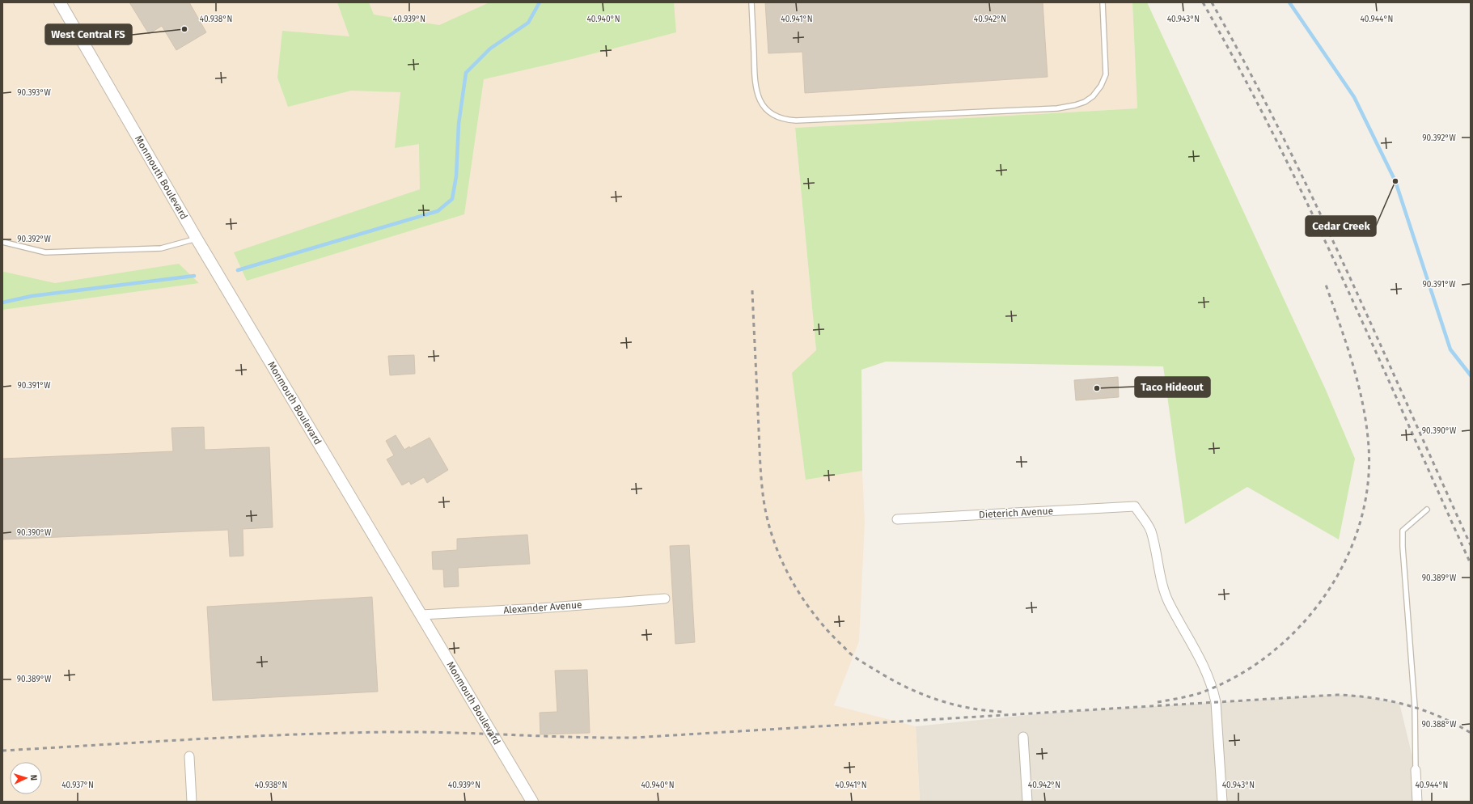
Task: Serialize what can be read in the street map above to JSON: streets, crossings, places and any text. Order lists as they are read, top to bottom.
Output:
{
  "streets": {
    "street": ["Monmouth Boulevard", "Dieterich Avenue", "Alexander Avenue"]
  },
  "crossings": [
    ["Monmouth Boulevard", "Alexander Avenue"]
  ],
  "places": ["West Central FS", "Cedar Creek", "Taco Hideout"],
  "north": "right",
  "coordinates": [
    "40.938°N",
    "40.939°N",
    "40.940°N",
    "40.941°N",
    "40.942°N",
    "40.943°N",
    "40.944°N",
    "90.393°W",
    "90.392°W",
    "90.391°W",
    "90.390°W",
    "90.389°W",
    "90.388°W",
    "40.937°N"
  ]
}
